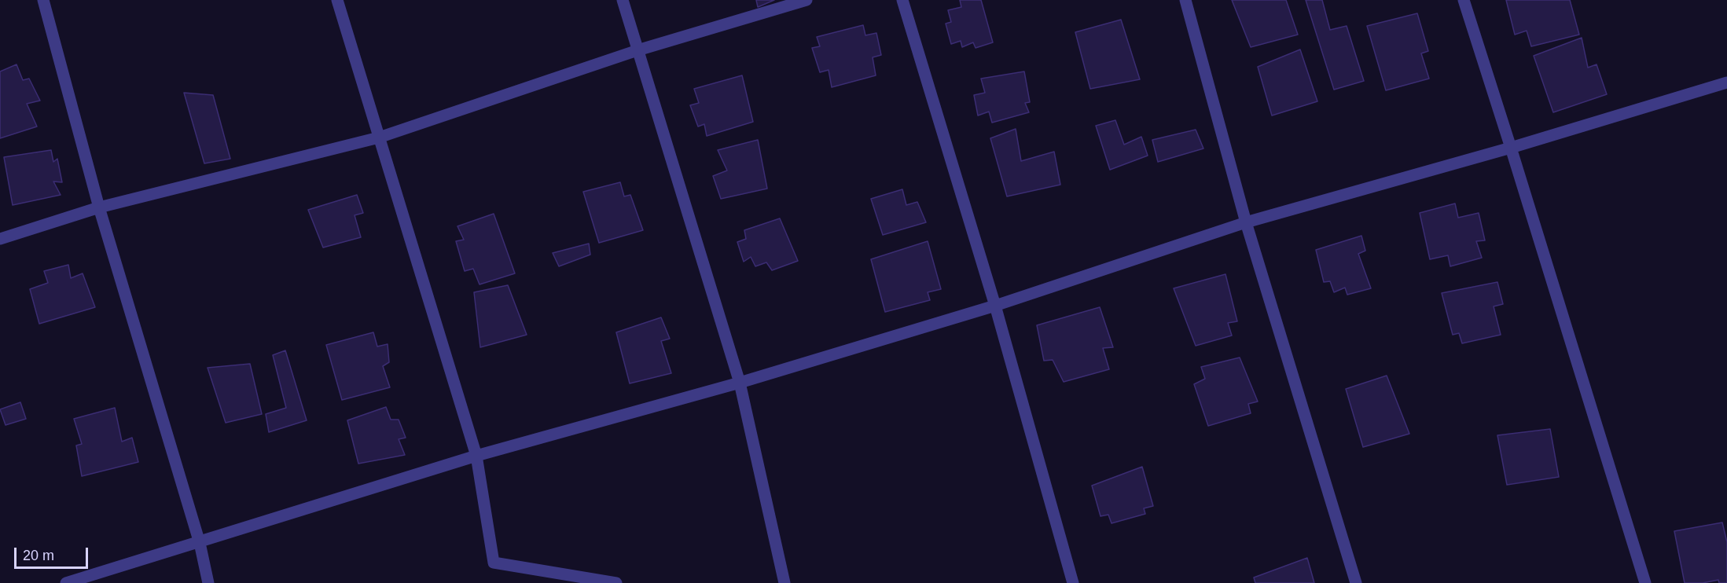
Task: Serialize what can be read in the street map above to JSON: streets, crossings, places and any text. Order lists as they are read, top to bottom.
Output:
{
  "scale_bar": "20 m"
}
